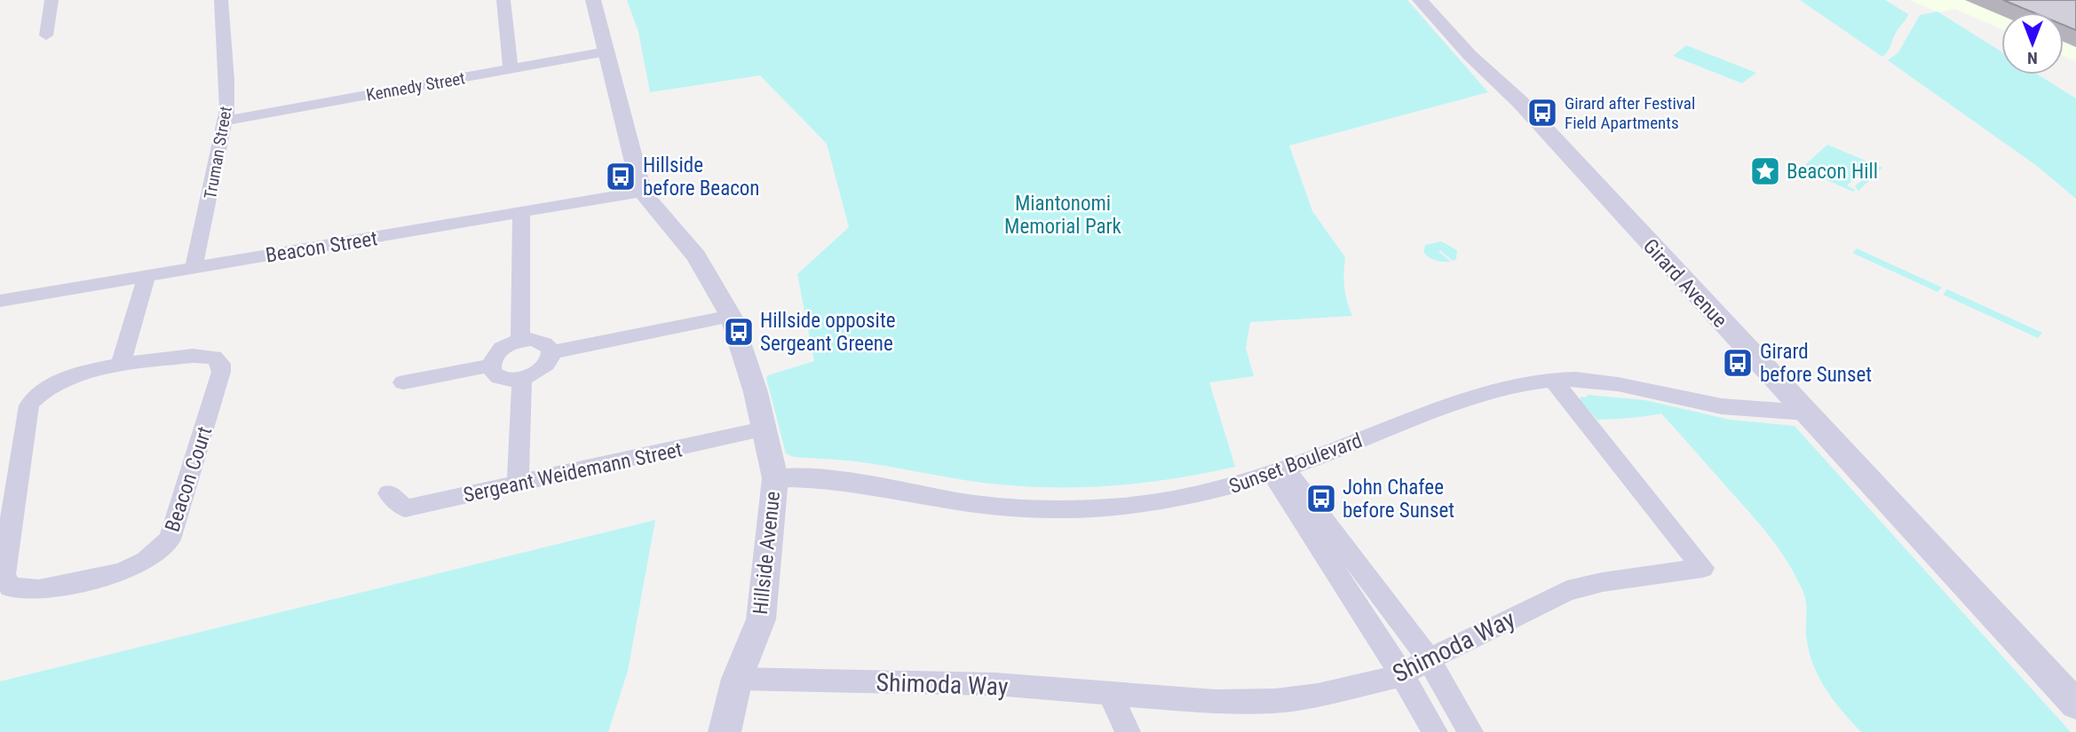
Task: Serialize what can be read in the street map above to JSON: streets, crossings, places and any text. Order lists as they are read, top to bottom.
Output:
{
  "streets": {
    "street": [
      "Kennedy Street",
      "Truman Street",
      "Beacon Street",
      "Girard Avenue",
      "Sunset Boulevard",
      "Sergeant Weidemann Street",
      "Beacon Court",
      "Hillside Avenue",
      "Shimoda Way"
    ]
  },
  "crossings": [
    ["Kennedy Street", "Truman Street"],
    ["Kennedy Street", "Hillside Avenue"],
    ["Truman Street", "Beacon Street"],
    ["Beacon Street", "Hillside Avenue"],
    ["Girard Avenue", "Sunset Boulevard"],
    ["Sunset Boulevard", "Hillside Avenue"],
    ["Sunset Boulevard", "Shimoda Way"],
    ["Sergeant Weidemann Street", "Hillside Avenue"],
    ["Hillside Avenue", "Shimoda Way"]
  ],
  "parks": ["Miantonomi Memorial Park"],
  "places": {
    "bus stop": [
      "Girard after Festival Field Apartments",
      "Hillside before Beacon",
      "Hillside opposite Sergeant Greene",
      "Girard before Sunset",
      "John Chafee before Sunset"
    ],
    "place": ["Beacon Hill"]
  },
  "north": "bottom"
}
